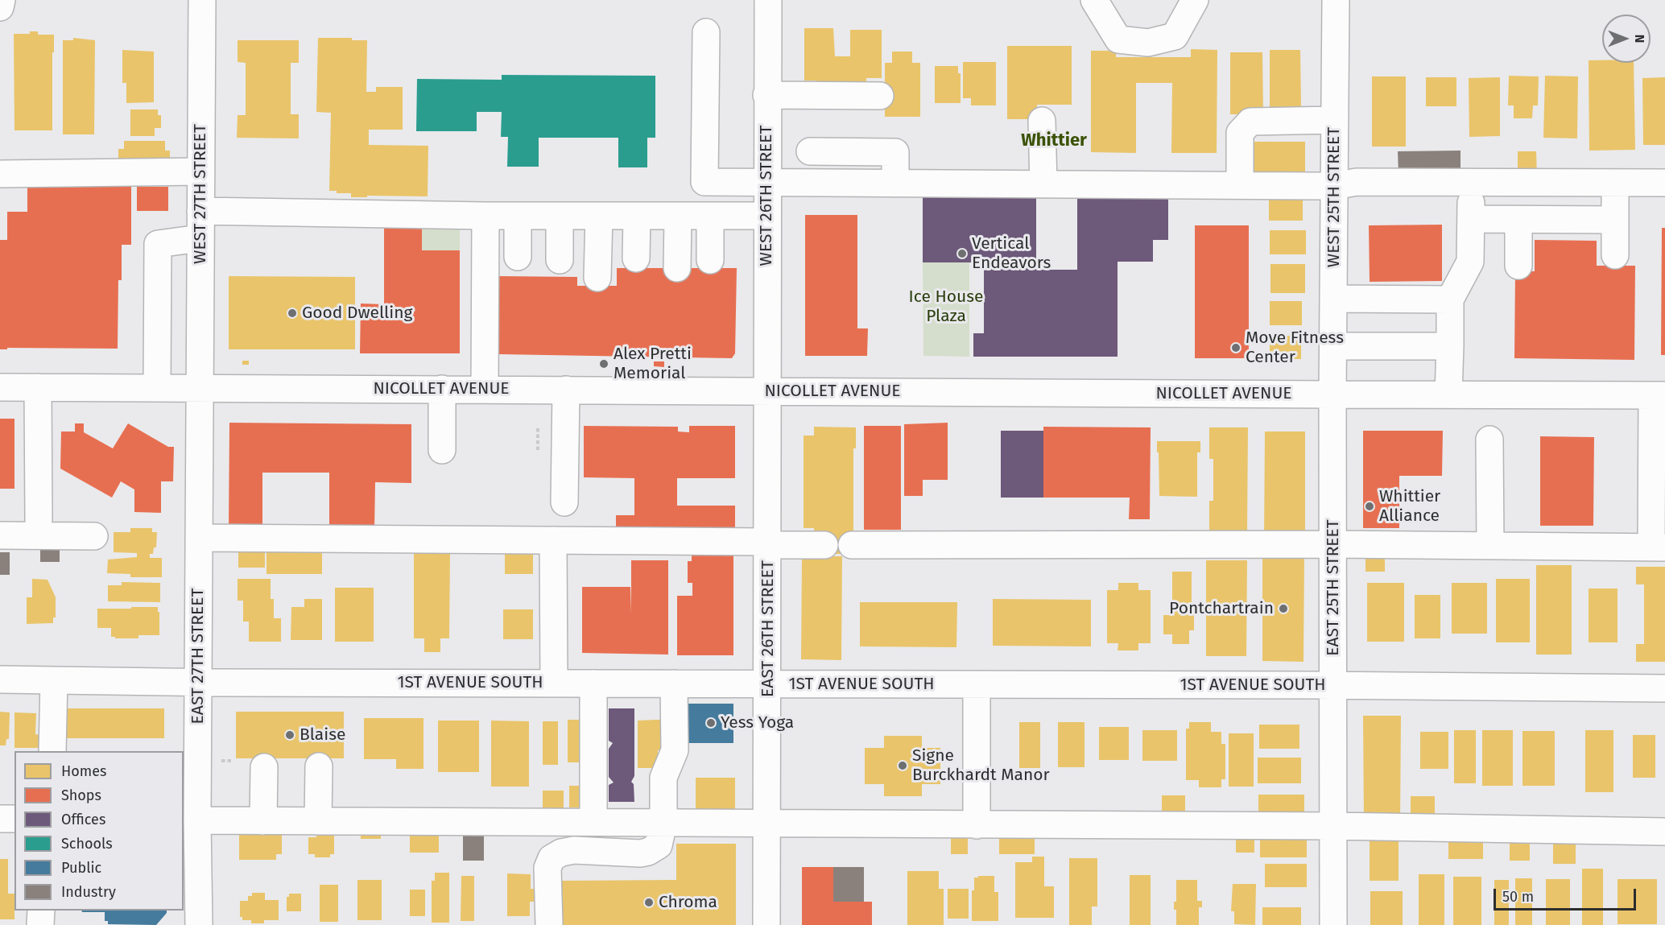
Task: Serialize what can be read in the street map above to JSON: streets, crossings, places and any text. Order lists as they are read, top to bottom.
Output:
{
  "streets": {
    "street": [
      "WEST 27TH STREET",
      "WEST 26TH STREET",
      "WEST 25TH STREET",
      "NICOLLET AVENUE",
      "EAST 25TH STREET",
      "EAST 26TH STREET",
      "EAST 27TH STREET",
      "1ST AVENUE SOUTH"
    ]
  },
  "crossings": [
    ["WEST 27TH STREET", "NICOLLET AVENUE"],
    ["WEST 27TH STREET", "EAST 27TH STREET"],
    ["WEST 26TH STREET", "NICOLLET AVENUE"],
    ["WEST 26TH STREET", "EAST 26TH STREET"],
    ["WEST 25TH STREET", "NICOLLET AVENUE"],
    ["WEST 25TH STREET", "EAST 25TH STREET"],
    ["NICOLLET AVENUE", "EAST 25TH STREET"],
    ["NICOLLET AVENUE", "EAST 26TH STREET"],
    ["NICOLLET AVENUE", "EAST 27TH STREET"],
    ["EAST 25TH STREET", "1ST AVENUE SOUTH"],
    ["EAST 26TH STREET", "1ST AVENUE SOUTH"],
    ["EAST 27TH STREET", "1ST AVENUE SOUTH"]
  ],
  "districts": ["Whittier"],
  "parks": ["Ice House Plaza"],
  "places": [
    "Vertical Endeavors",
    "Good Dwelling",
    "Move Fitness Center",
    "Alex Pretti Memorial",
    "Whittier Alliance",
    "Pontchartrain",
    "Yess Yoga",
    "Blaise",
    "Signe Burckhardt Manor",
    "Chroma"
  ],
  "legend": [
    "Homes",
    "Shops",
    "Offices",
    "Schools",
    "Public",
    "Industry"
  ],
  "scale_bar": "50 m",
  "north": "right"
}
